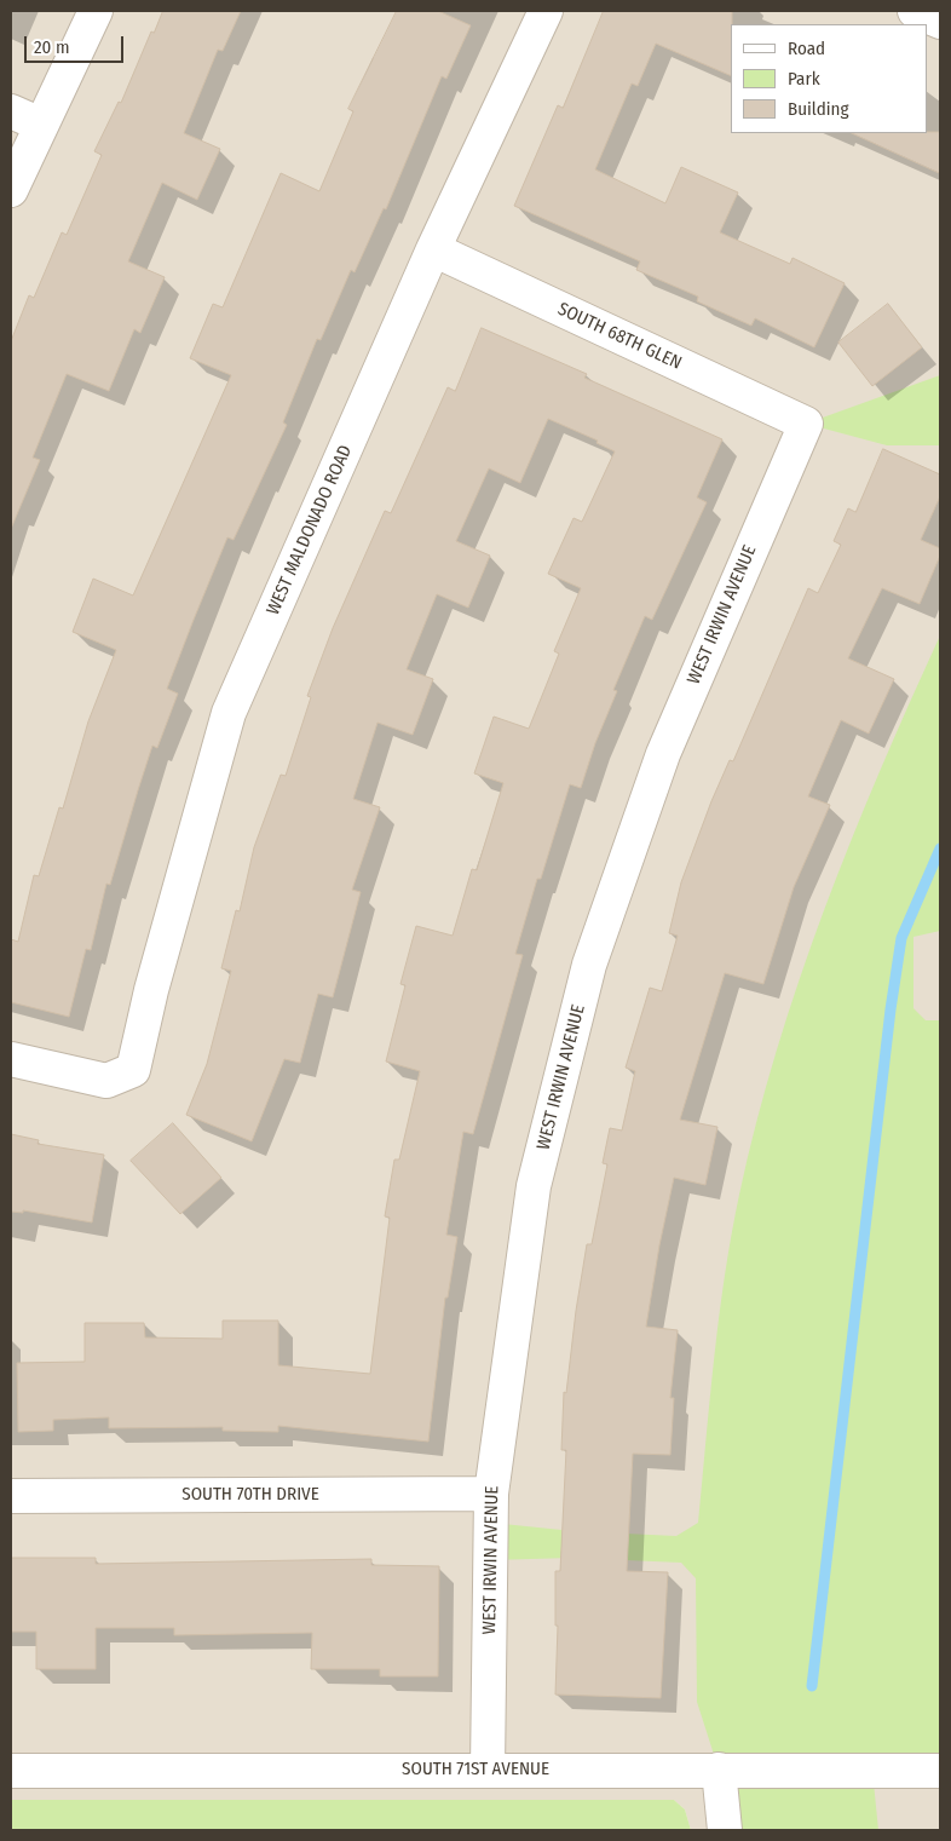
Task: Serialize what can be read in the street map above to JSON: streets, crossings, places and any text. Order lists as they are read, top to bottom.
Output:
{
  "streets": {
    "street": [
      "SOUTH 68TH GLEN",
      "WEST MALDONADO ROAD",
      "WEST IRWIN AVENUE",
      "SOUTH 70TH DRIVE",
      "SOUTH 71ST AVENUE"
    ]
  },
  "crossings": [
    ["SOUTH 68TH GLEN", "WEST MALDONADO ROAD"],
    ["SOUTH 68TH GLEN", "WEST IRWIN AVENUE"],
    ["WEST IRWIN AVENUE", "SOUTH 70TH DRIVE"],
    ["WEST IRWIN AVENUE", "SOUTH 71ST AVENUE"]
  ],
  "legend": ["Road", "Park", "Building"],
  "scale_bar": "20 m"
}
